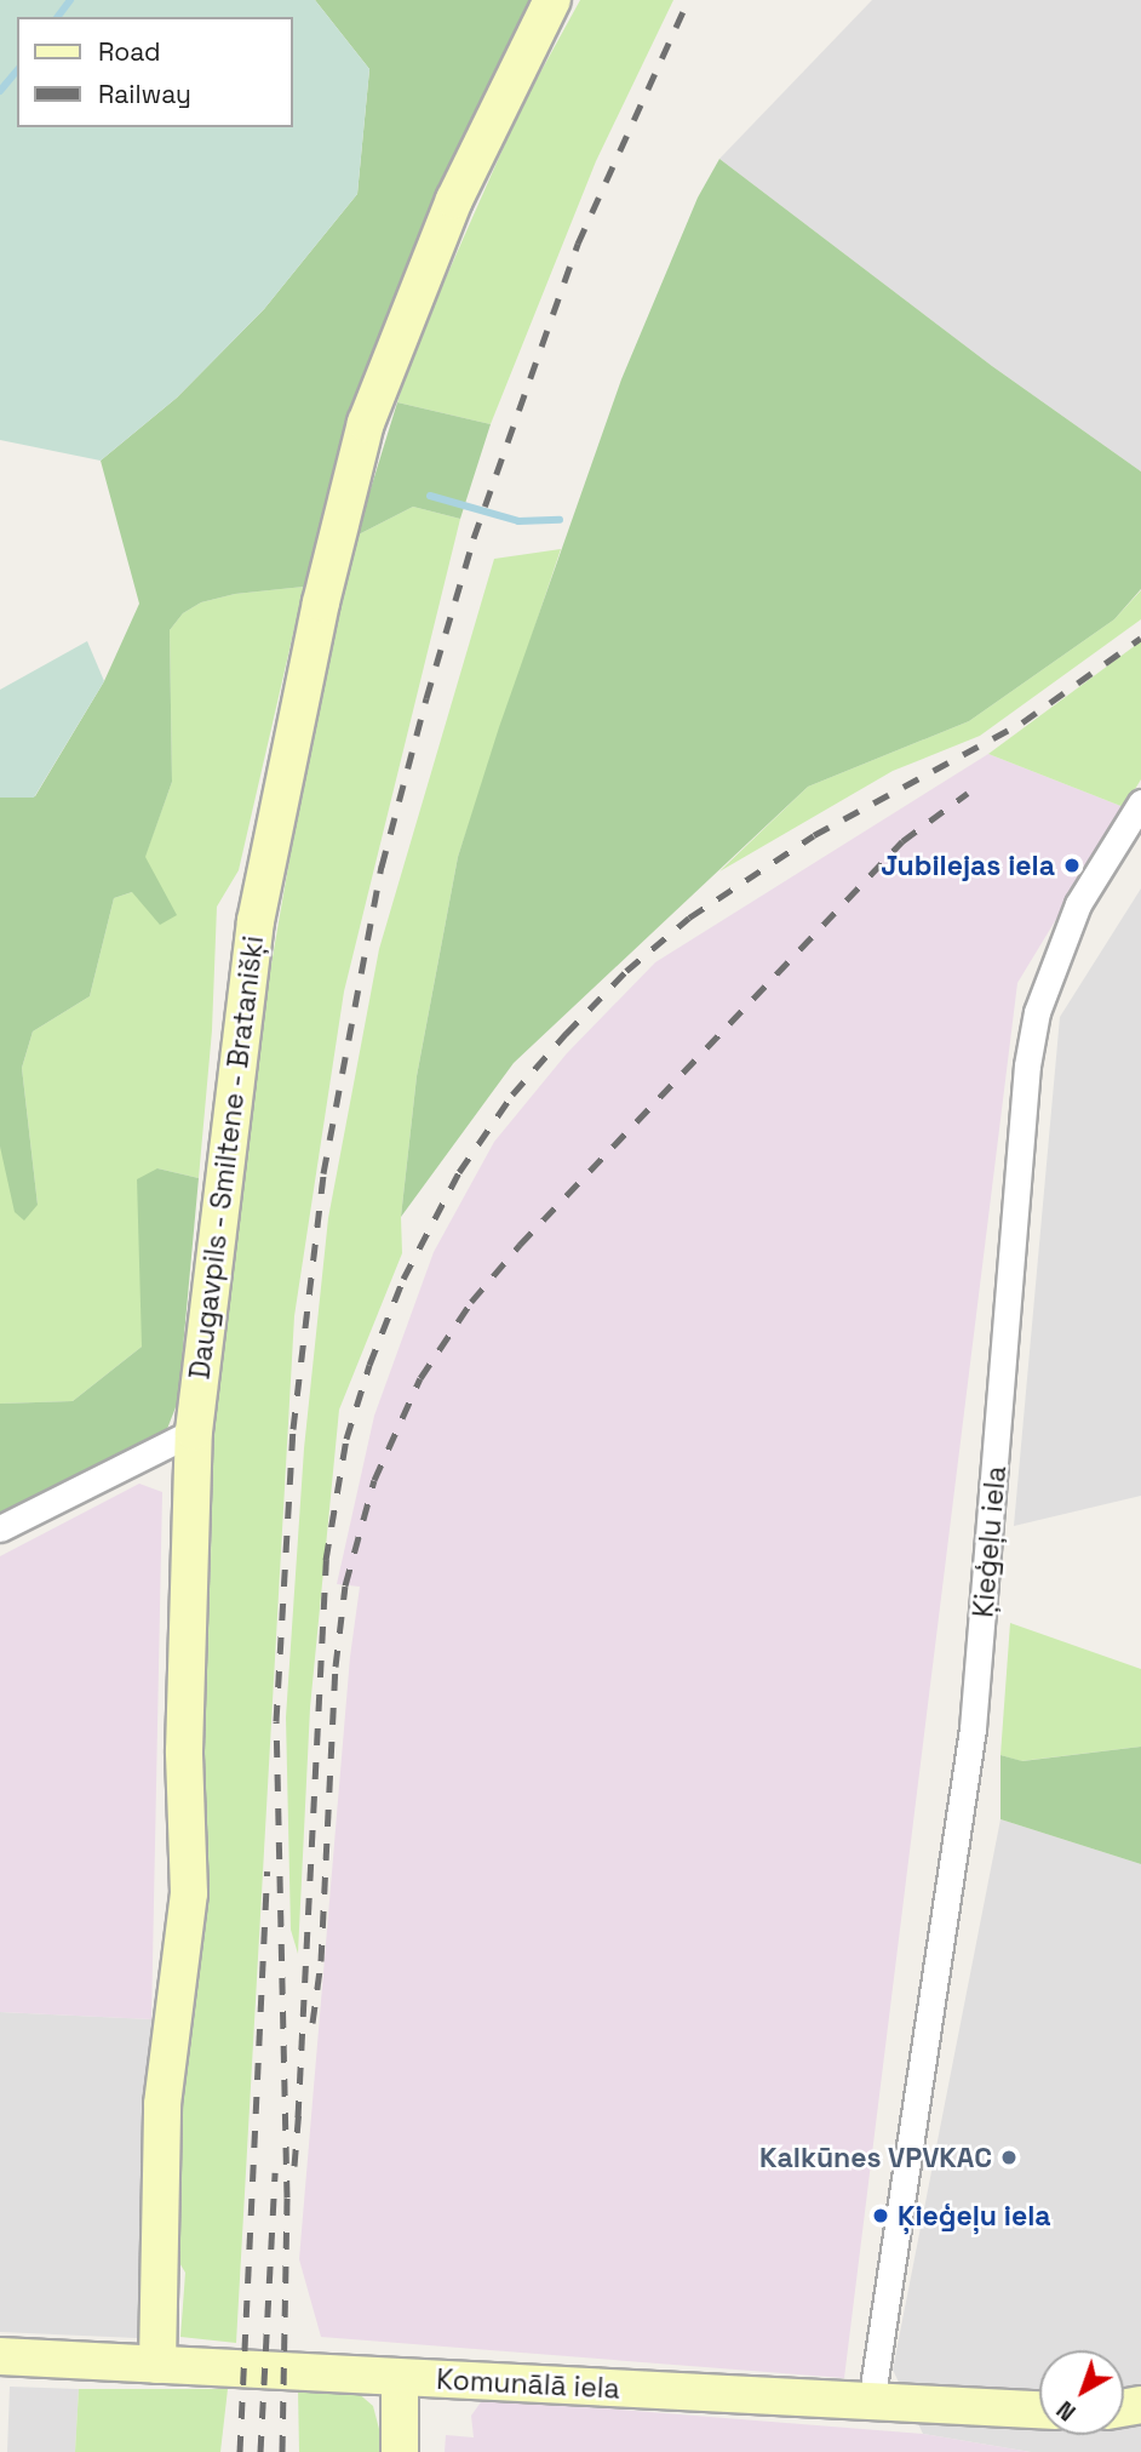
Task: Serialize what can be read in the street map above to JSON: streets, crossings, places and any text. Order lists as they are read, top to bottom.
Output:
{
  "streets": {
    "main road": ["Daugavpils - Smiltene - Bratanišķi", "Komunālā iela"],
    "street": ["Ķieģeļu iela"]
  },
  "crossings": [
    ["Daugavpils - Smiltene - Bratanišķi", "Komunālā iela"],
    ["Ķieģeļu iela", "Komunālā iela"]
  ],
  "places": ["Jubilejas iela", "Kalkūnes VPVKAC", "Ķieģeļu iela"],
  "legend": ["Road", "Railway"],
  "north": "bottom left"
}
